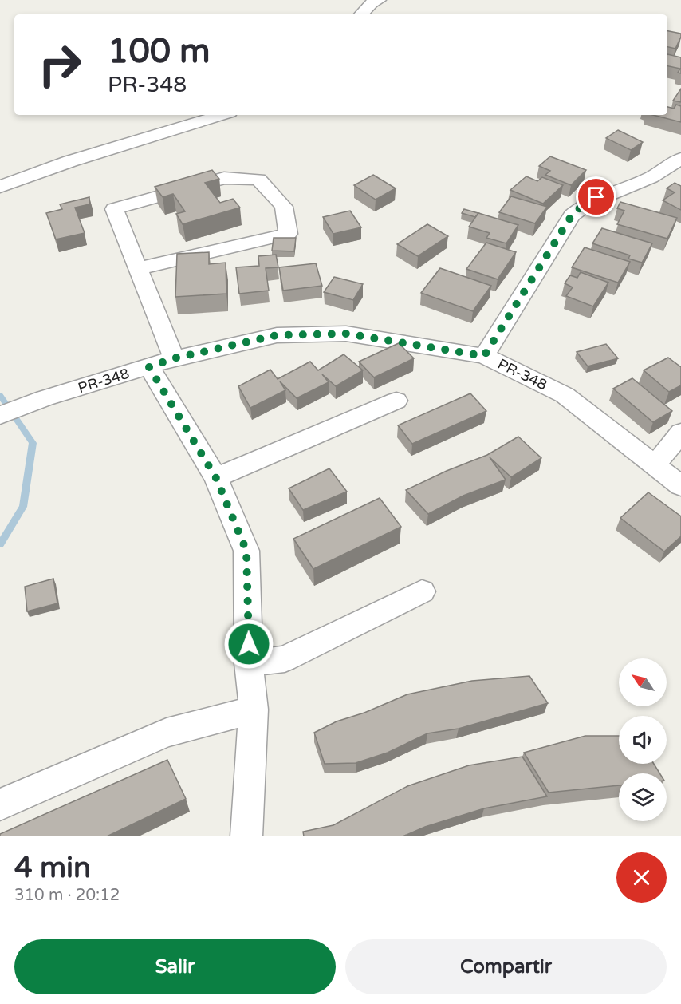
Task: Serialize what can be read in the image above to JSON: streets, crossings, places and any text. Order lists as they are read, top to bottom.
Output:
{
  "streets": {
    "street": ["PR-348"]
  },
  "north": "top left",
  "page": {
    "turn": ["100 m", "PR-348"],
    "heading": ["4 min", "310 m · 20:12"],
    "buttons": ["Salir", "Compartir"]
  }
}
